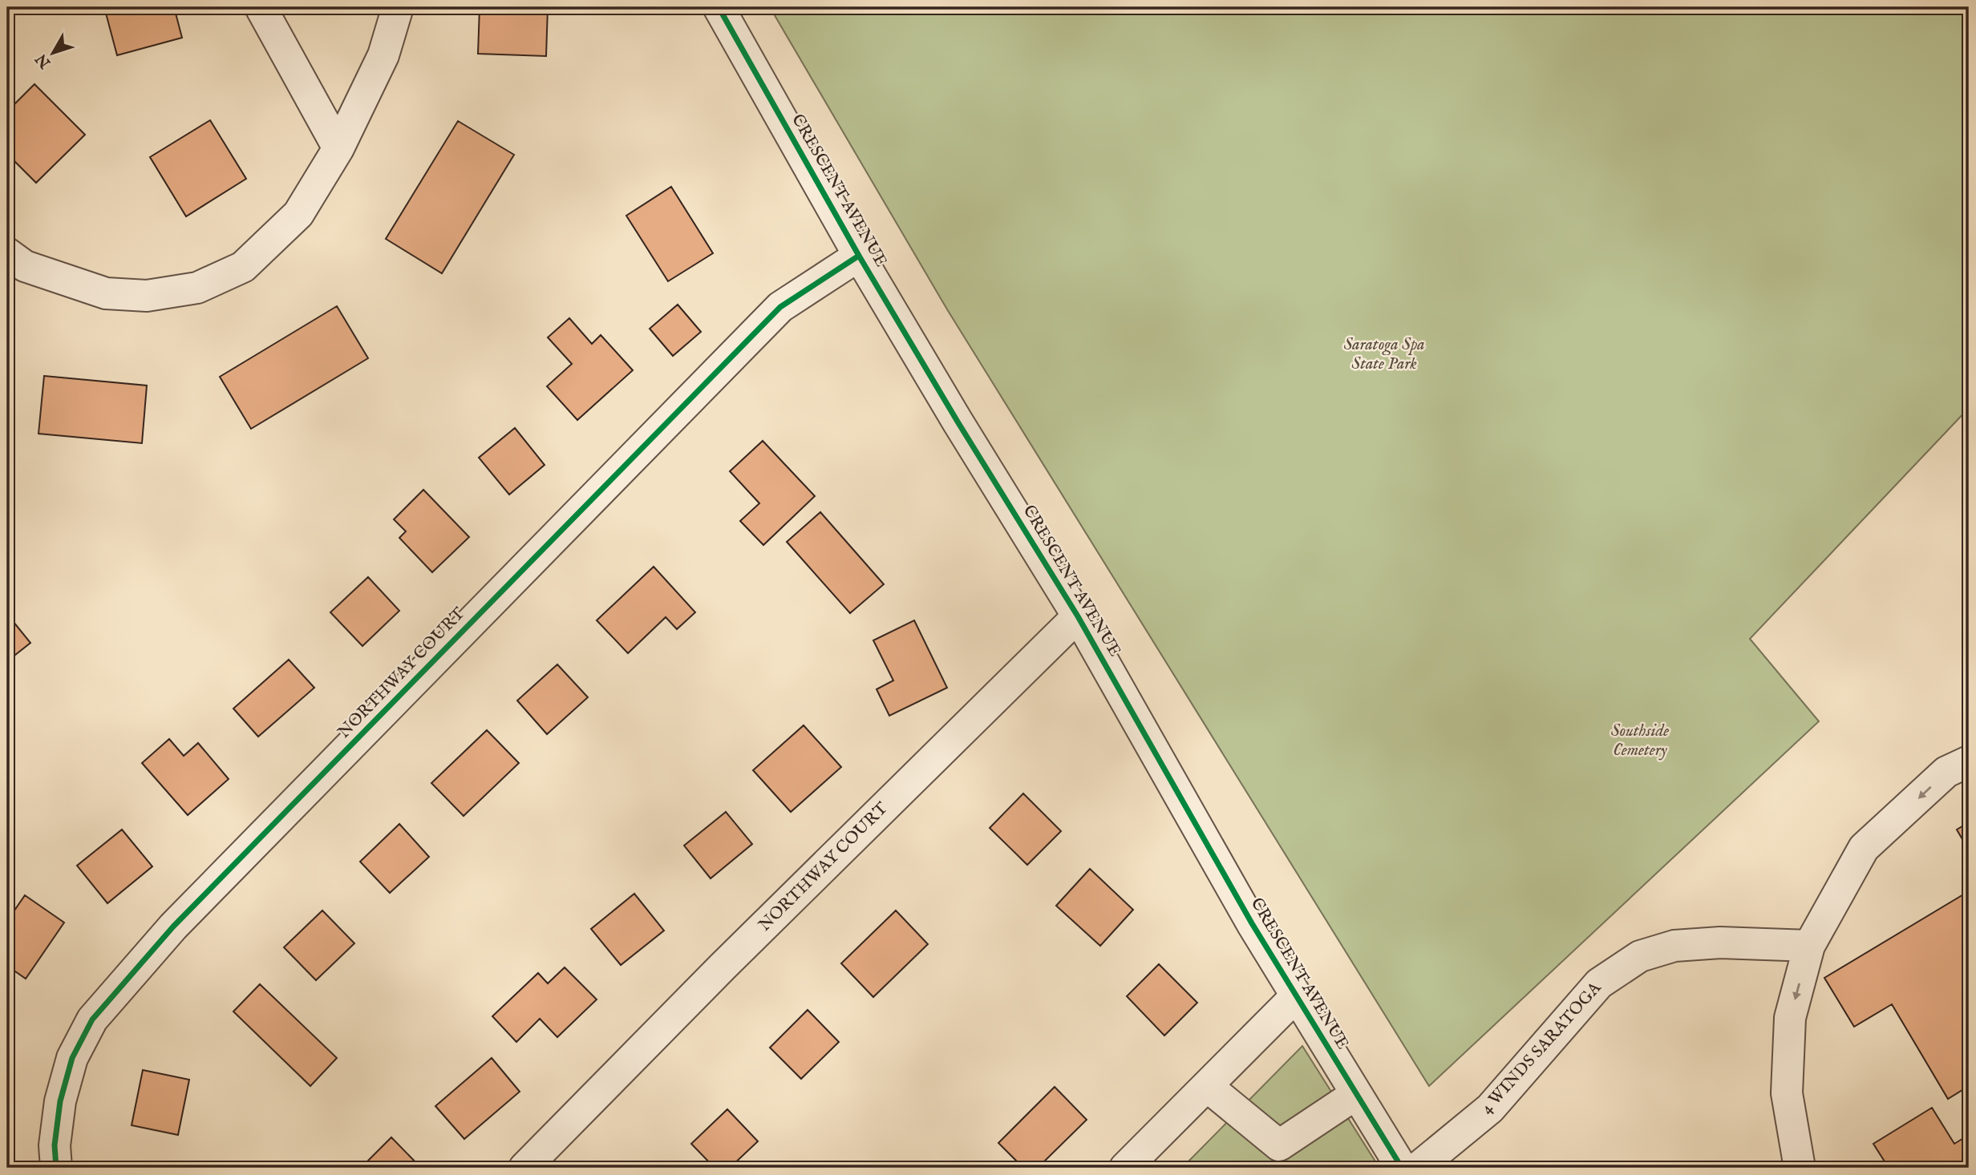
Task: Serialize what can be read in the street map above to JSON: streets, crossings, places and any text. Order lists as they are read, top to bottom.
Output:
{
  "streets": {
    "street": ["CRESCENT AVENUE", "NORTHWAY COURT", "4 WINDS SARATOGA"]
  },
  "crossings": [
    ["CRESCENT AVENUE", "NORTHWAY COURT"]
  ],
  "parks": ["Saratoga Spa State Park", "Southside Cemetery"],
  "north": "bottom left"
}
